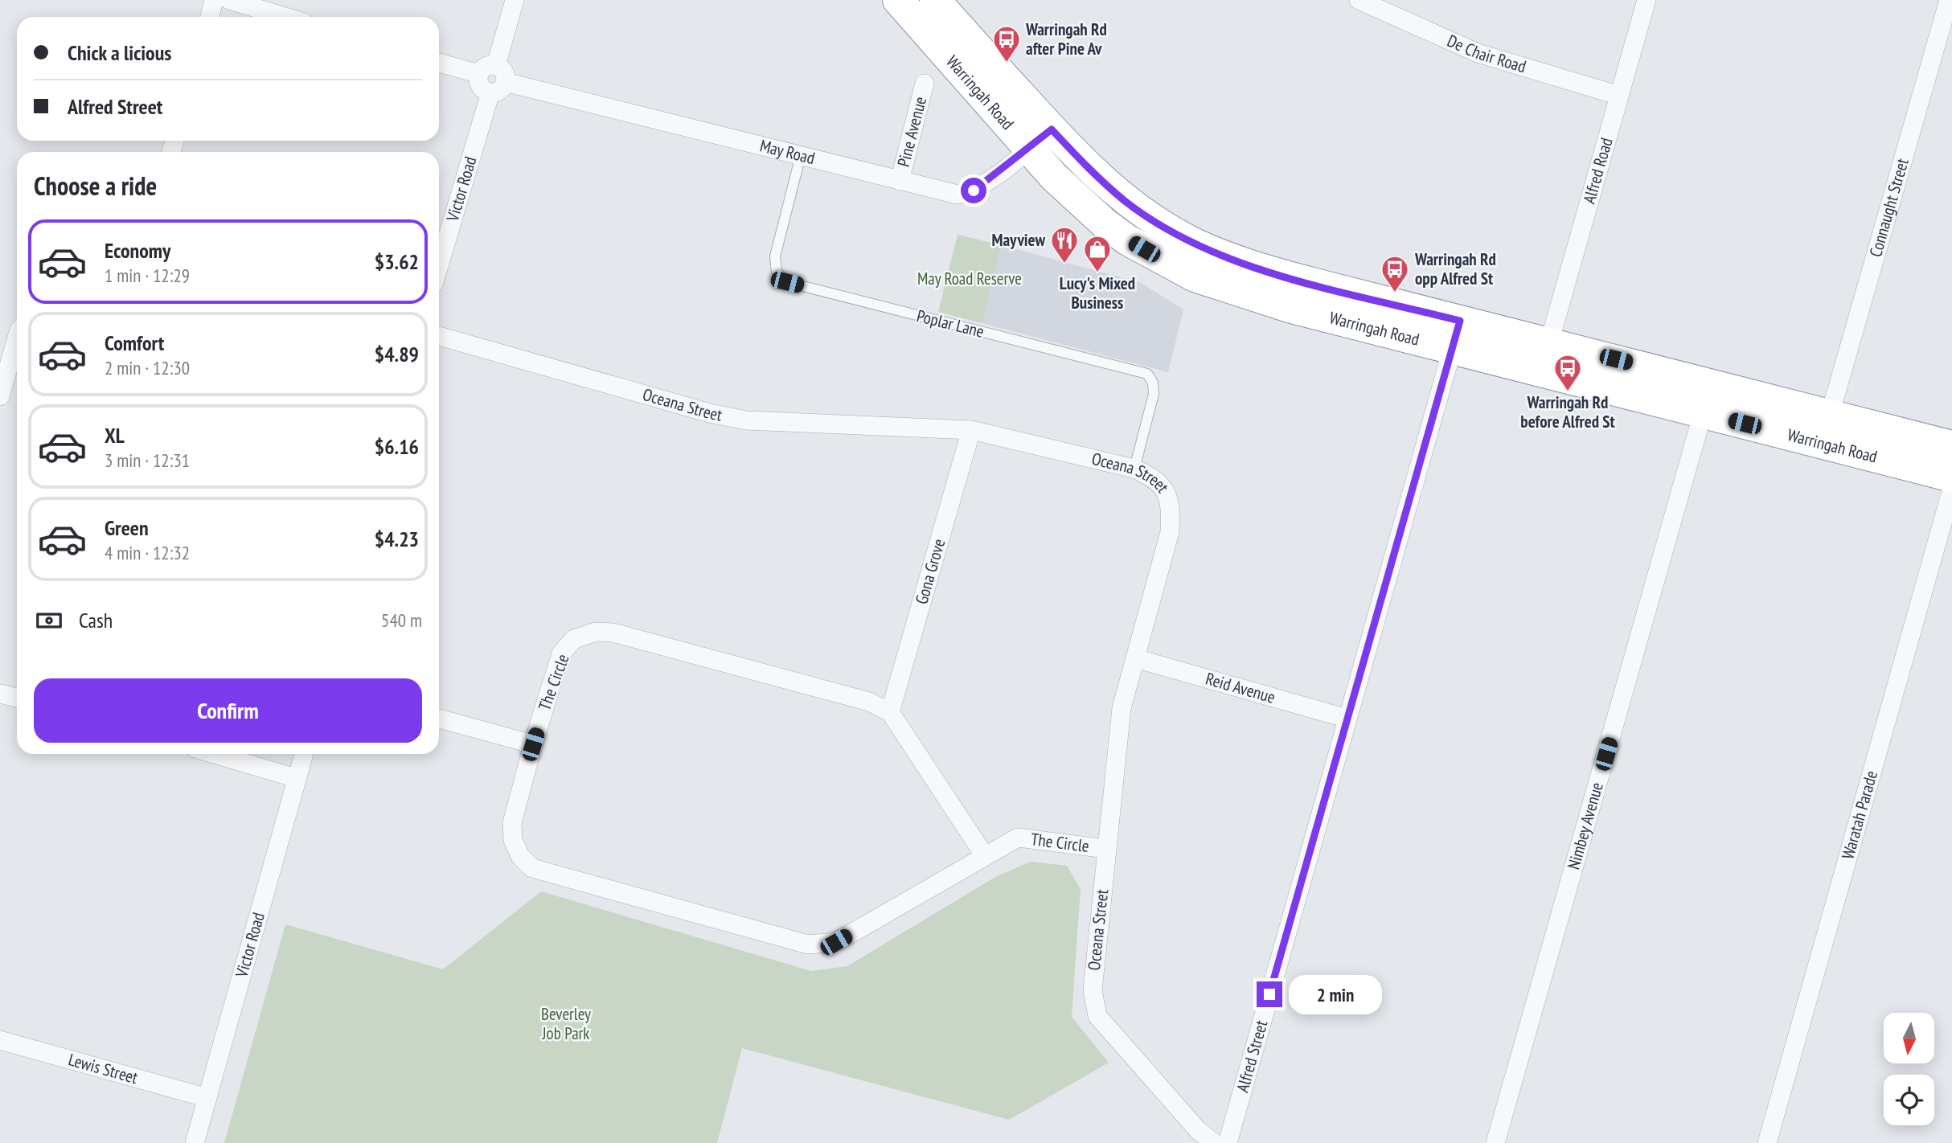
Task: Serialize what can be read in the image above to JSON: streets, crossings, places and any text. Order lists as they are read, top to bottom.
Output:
{
  "streets": {
    "highway": ["Warringah Road"],
    "street": [
      "De Chair Road",
      "Pine Avenue",
      "May Road",
      "Alfred Road",
      "Victor Road",
      "Connaught Street",
      "Oceana Street",
      "Gona Grove",
      "The Circle",
      "Reid Avenue",
      "Waratah Parade",
      "Nimbey Avenue",
      "Alfred Street",
      "Lewis Street"
    ],
    "lane": ["Poplar Lane"]
  },
  "crossings": [
    ["De Chair Road", "Alfred Road"],
    ["Warringah Road", "May Road"],
    ["Warringah Road", "Alfred Road"],
    ["Warringah Road", "Connaught Street"],
    ["Warringah Road", "Nimbey Avenue"],
    ["Warringah Road", "Alfred Street"],
    ["Pine Avenue", "May Road"],
    ["May Road", "Victor Road"],
    ["May Road", "Poplar Lane"],
    ["Victor Road", "Lewis Street"],
    ["Poplar Lane", "Oceana Street"],
    ["Oceana Street", "Gona Grove"],
    ["Oceana Street", "The Circle"],
    ["Oceana Street", "Reid Avenue"],
    ["Gona Grove", "The Circle"],
    ["Reid Avenue", "Alfred Street"]
  ],
  "parks": ["May Road Reserve", "Beverley Job Park"],
  "places": {
    "bus stop": ["Warringah Rd after Pine Av", "Warringah Rd opp Alfred St", "Warringah Rd before Alfred St"],
    "restaurant": ["Mayview"],
    "shop": ["Lucy's Mixed Business"]
  },
  "north": "bottom",
  "page": {
    "banner": ["Chick a licious", "Alfred Street"],
    "heading": "Choose a ride",
    "list": [
      {
        "name": "Economy",
        "note": "1 min · 12:29",
        "value": "$3.62"
      },
      {
        "name": "Comfort",
        "note": "2 min · 12:30",
        "value": "$4.89"
      },
      {
        "name": "XL",
        "note": "3 min · 12:31",
        "value": "$6.16"
      },
      {
        "name": "Green",
        "note": "4 min · 12:32",
        "value": "$4.23"
      }
    ],
    "pay": ["Cash", "540 m"],
    "buttons": "Confirm",
    "bubble": "2 min"
  }
}
